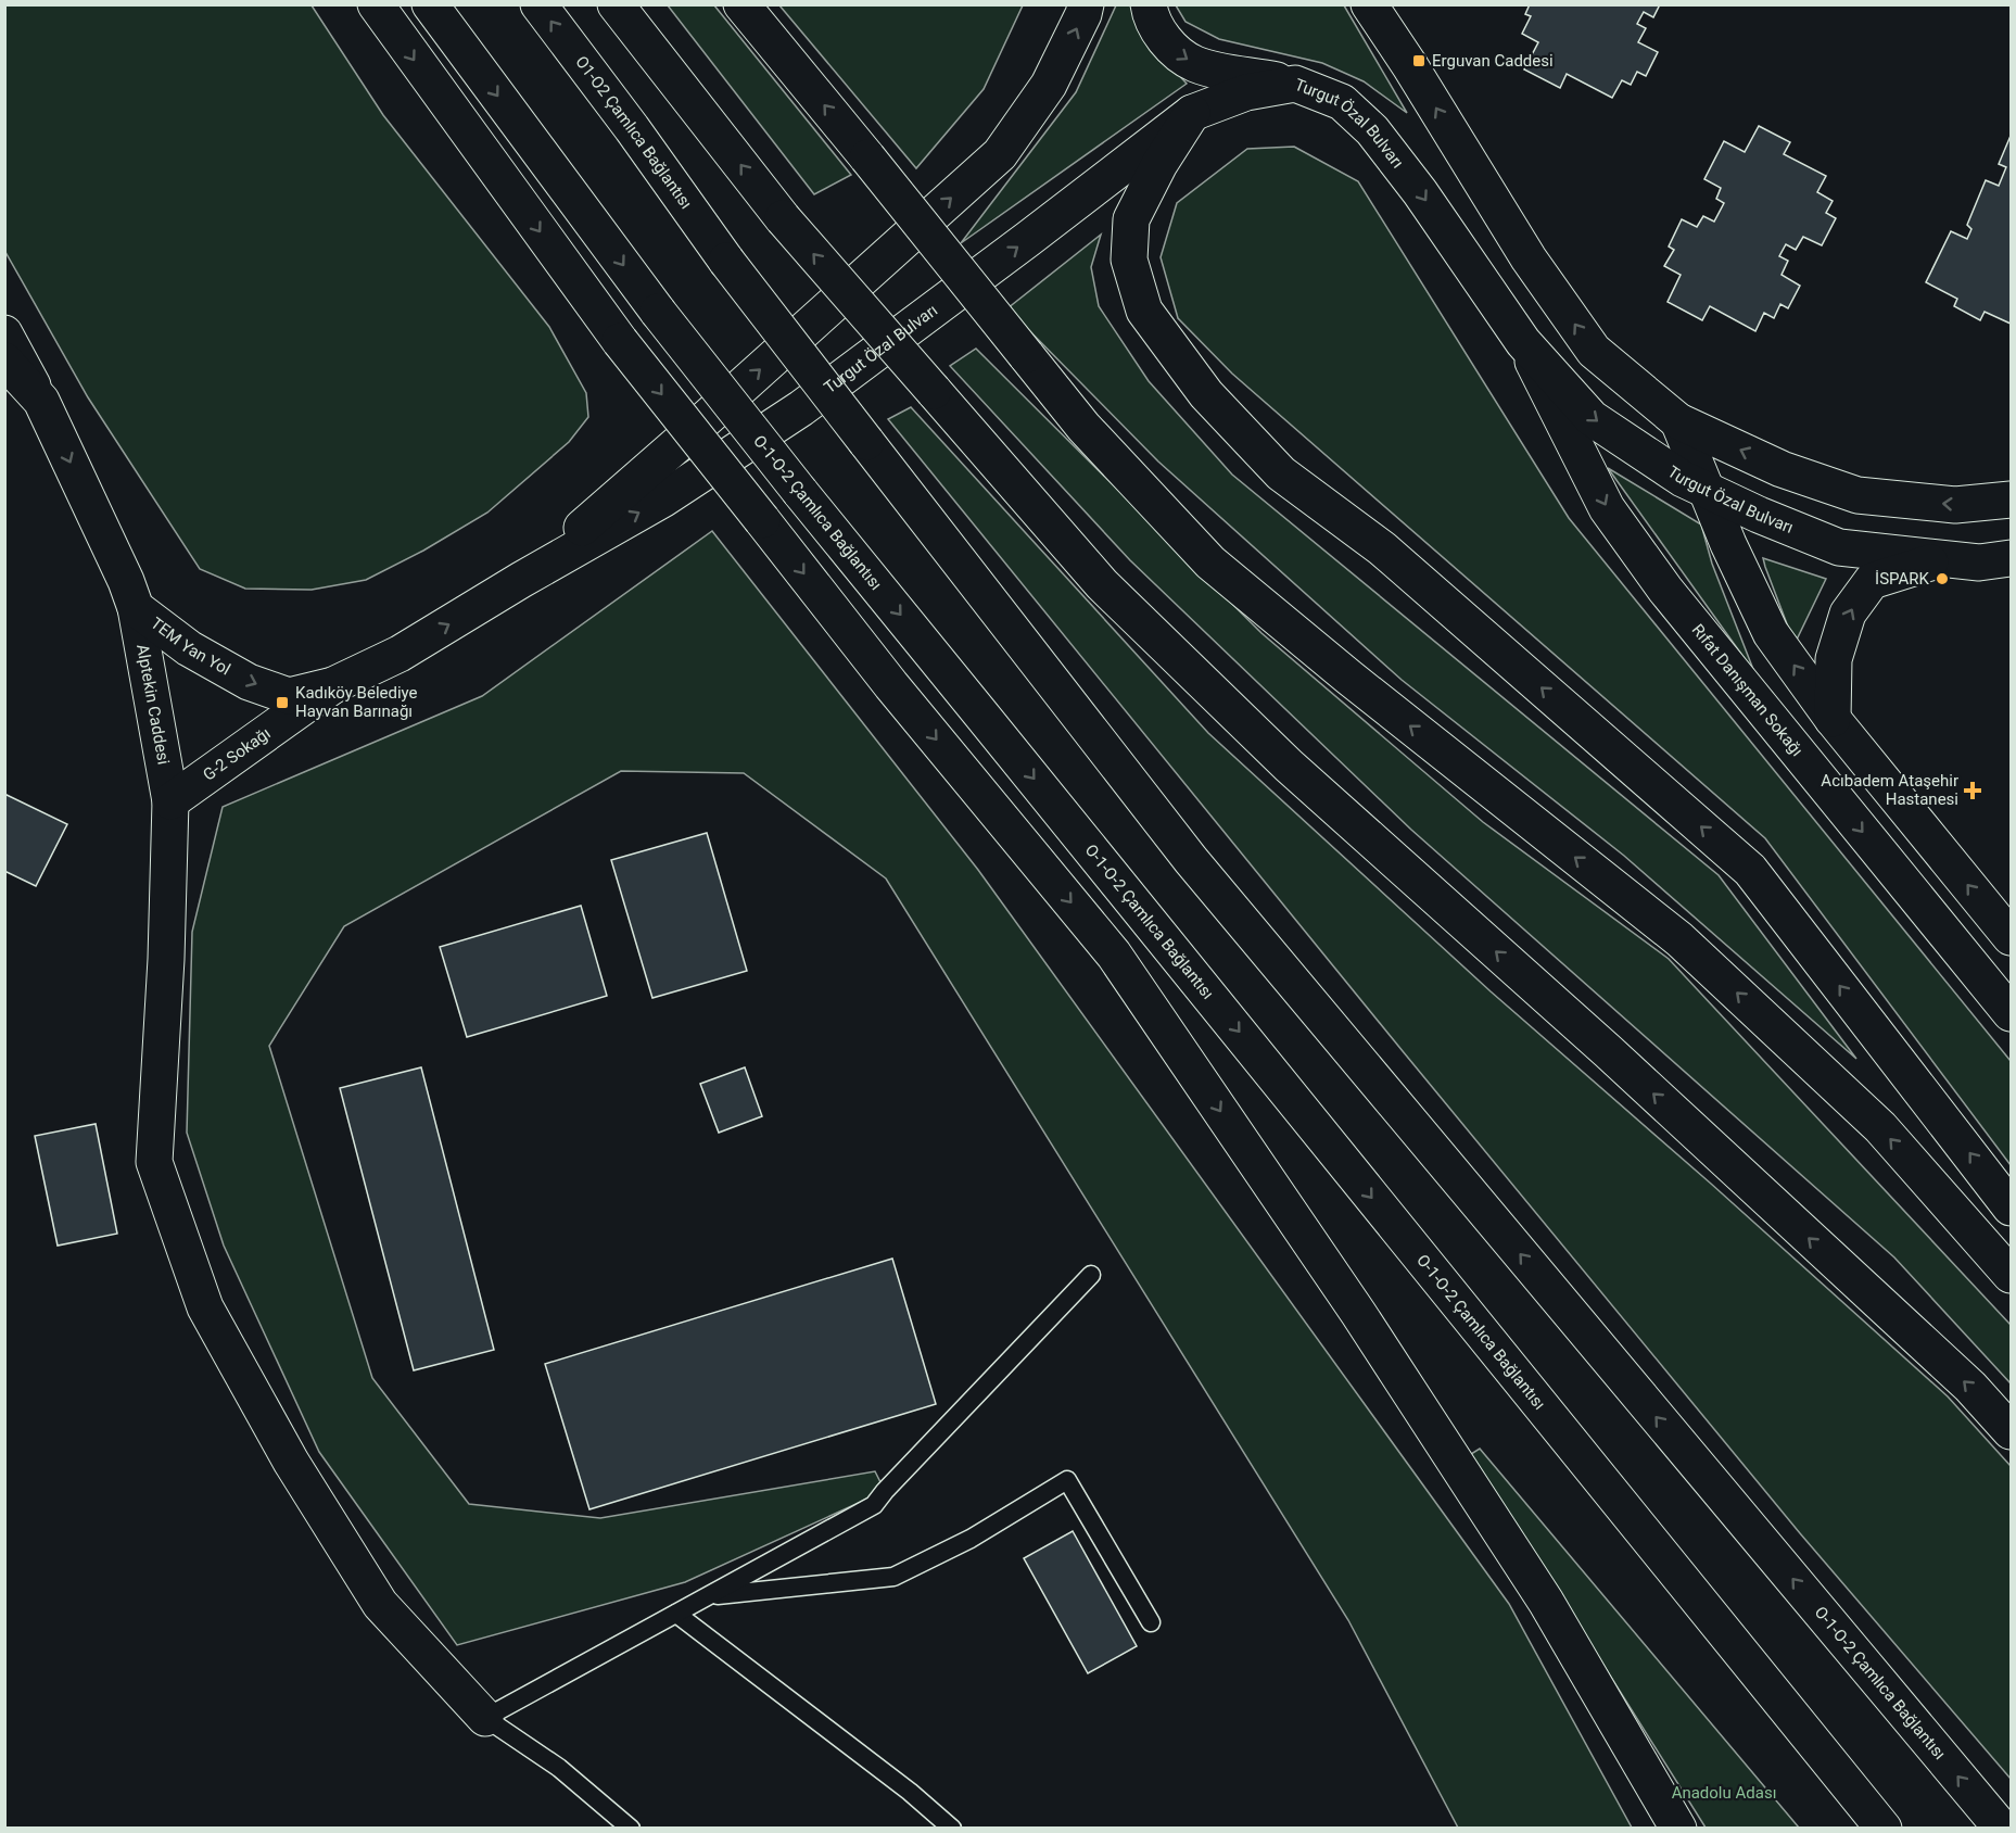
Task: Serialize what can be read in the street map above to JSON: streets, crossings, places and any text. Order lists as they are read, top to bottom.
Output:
{
  "streets": {
    "main road": [
      "Turgut Özal Bulvarı",
      "O1-O2 Çamlıca Bağlantısı",
      "O-1-O-2 Çamlıca Bağlantısı",
      "TEM Yan Yol",
      "Rıfat Danışman Sokağı",
      "Alptekin Caddesi",
      "G-2 Sokağı"
    ]
  },
  "crossings": [
    ["Turgut Özal Bulvarı", "TEM Yan Yol"],
    ["Turgut Özal Bulvarı", "Rıfat Danışman Sokağı"],
    ["O1-O2 Çamlıca Bağlantısı", "O-1-O-2 Çamlıca Bağlantısı"],
    ["TEM Yan Yol", "Alptekin Caddesi"],
    ["TEM Yan Yol", "G-2 Sokağı"],
    ["Alptekin Caddesi", "G-2 Sokağı"]
  ],
  "parks": ["Anadolu Adası"],
  "places": {
    "transit": ["Erguvan Caddesi", "Kadıköy Belediye Hayvan Barınağı"],
    "other": ["İSPARK"],
    "health": ["Acıbadem Ataşehir Hastanesi"]
  }
}
